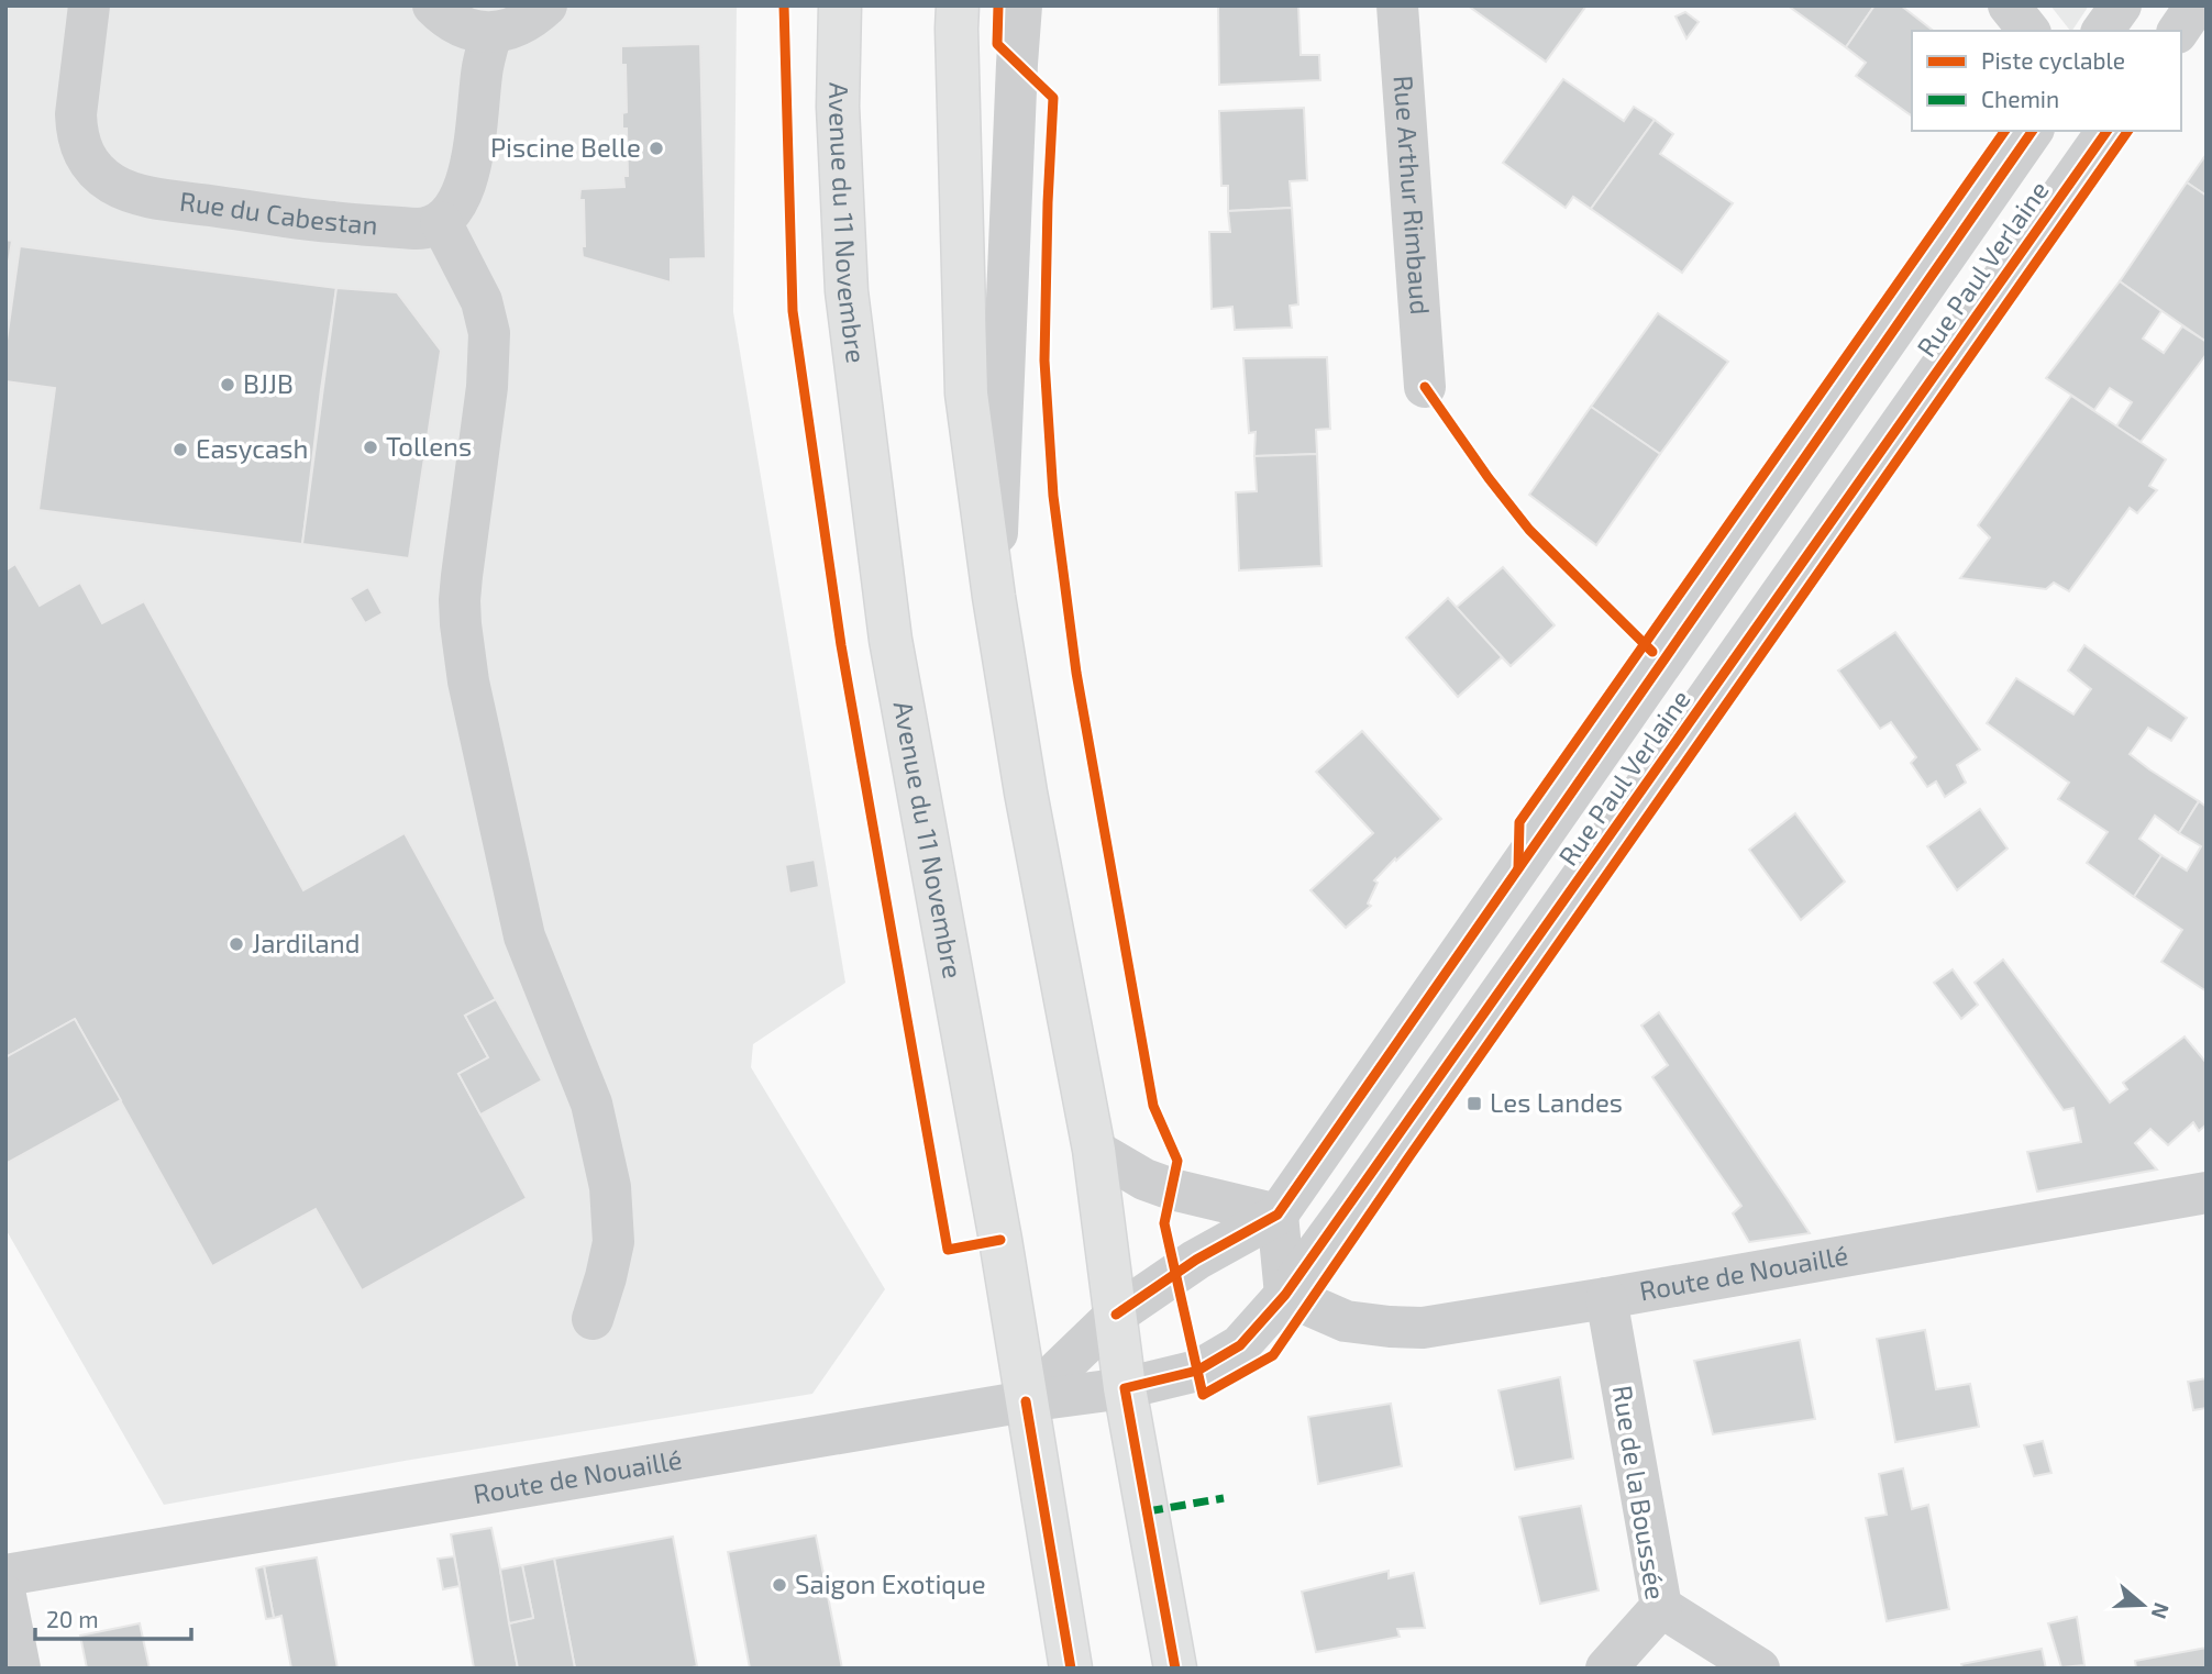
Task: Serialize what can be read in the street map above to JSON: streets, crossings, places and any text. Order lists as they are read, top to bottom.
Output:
{
  "streets": {
    "main road": ["Avenue du 11 Novembre"],
    "street": [
      "Rue Arthur Rimbaud",
      "Rue du Cabestan",
      "Rue Paul Verlaine",
      "Route de Nouaillé",
      "Rue de la Boussée"
    ]
  },
  "crossings": [
    ["Avenue du 11 Novembre", "Rue Paul Verlaine"],
    ["Avenue du 11 Novembre", "Route de Nouaillé"],
    ["Rue Paul Verlaine", "Route de Nouaillé"],
    ["Route de Nouaillé", "Rue de la Boussée"]
  ],
  "places": {
    "other": [
      "Piscine Belle",
      "BJJB",
      "Tollens",
      "Easycash",
      "Jardiland",
      "Saigon Exotique"
    ],
    "transit": ["Les Landes"]
  },
  "legend": ["Piste cyclable", "Chemin"],
  "scale_bar": "20 m",
  "north": "right"
}
